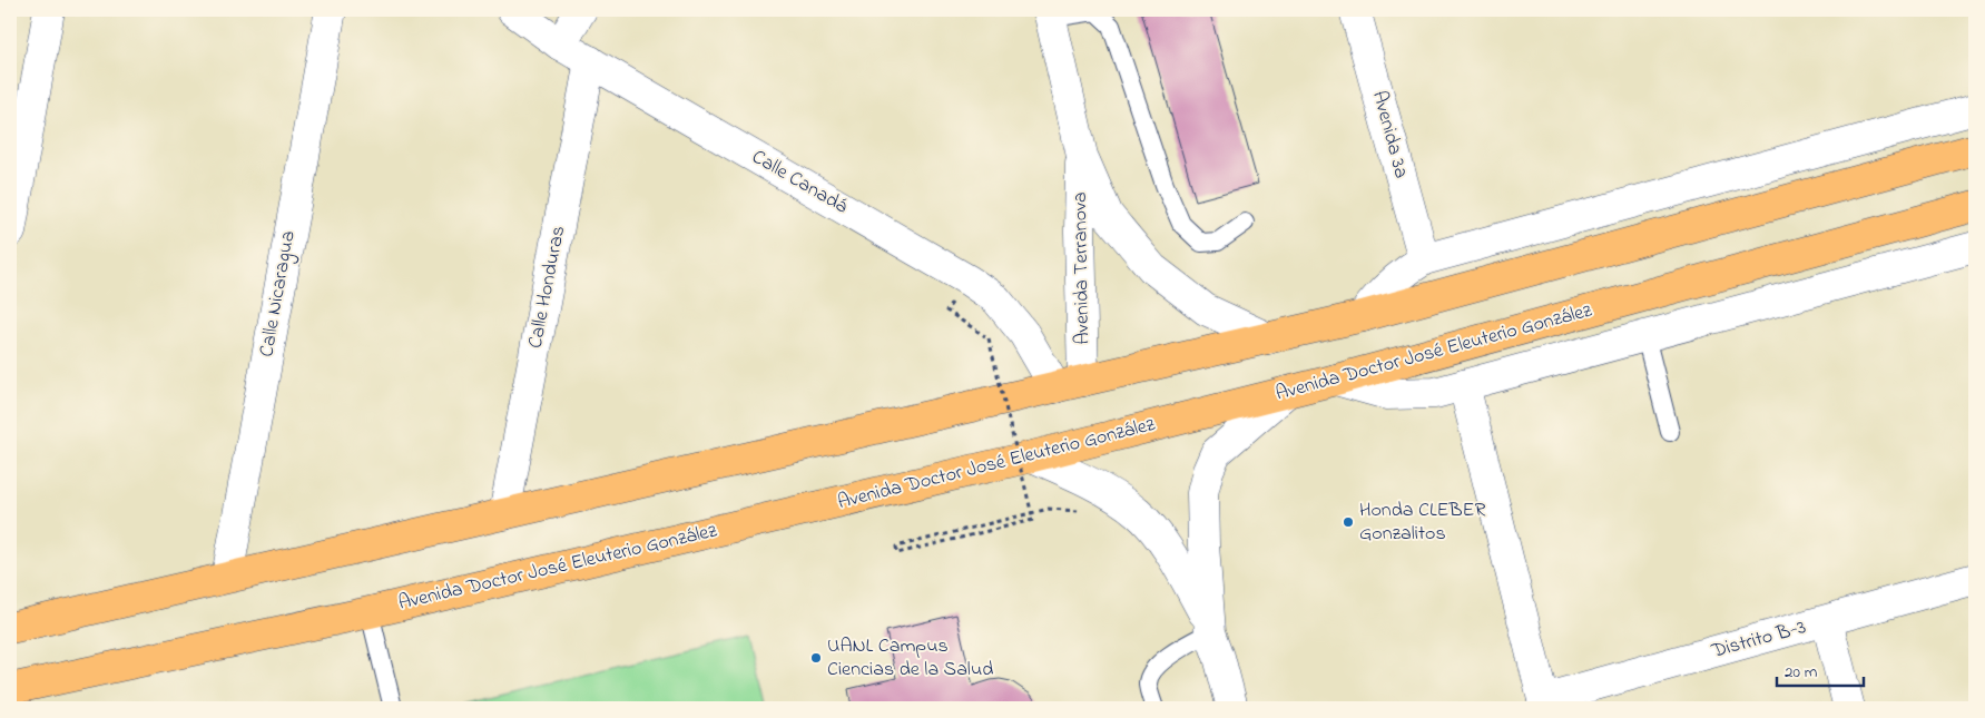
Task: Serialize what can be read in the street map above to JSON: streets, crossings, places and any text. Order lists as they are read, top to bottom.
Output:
{
  "streets": {
    "highway": ["Avenida Doctor José Eleuterio González"],
    "street": [
      "Avenida 3a",
      "Calle Canadá",
      "Avenida Terranova",
      "Calle Honduras",
      "Calle Nicaragua",
      "Distrito B-3"
    ]
  },
  "crossings": [
    ["Calle Canadá", "Avenida Terranova"],
    ["Calle Canadá", "Calle Honduras"]
  ],
  "places": ["Honda CLEBER Gonzalitos", "UANL Campus Ciencias de la Salud"],
  "scale_bar": "20 m"
}
